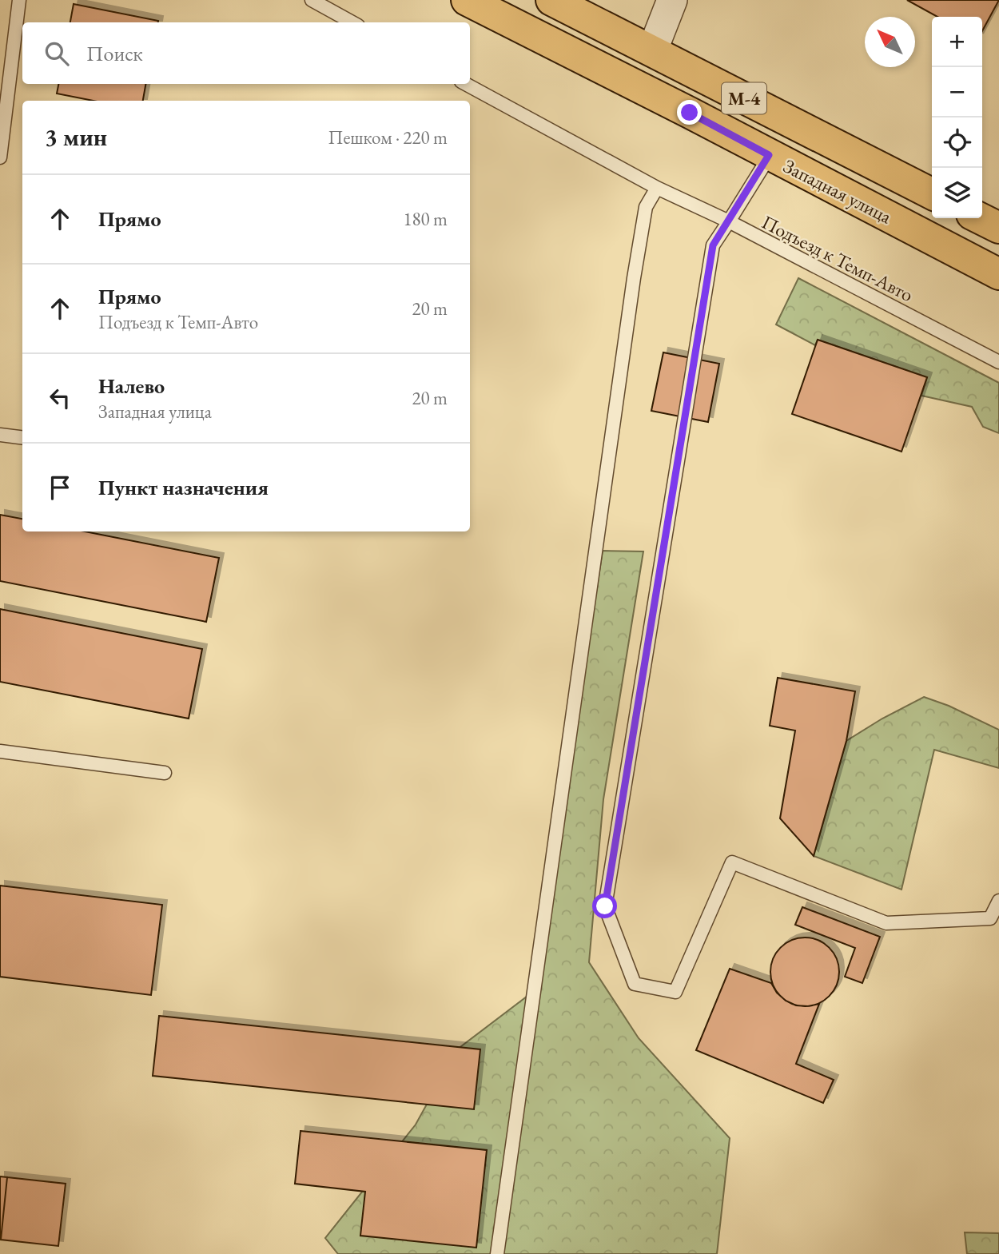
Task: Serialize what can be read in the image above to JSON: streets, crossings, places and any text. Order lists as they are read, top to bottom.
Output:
{
  "streets": {
    "main road": ["М-4", "Западная улица"],
    "lane": ["Подъезд к Темп-Авто"]
  },
  "crossings": [
    ["Западная улица", "Подъезд к Темп-Авто"]
  ],
  "north": "top left",
  "page": {
    "map_buttons": ["+", "−"],
    "search": "Поиск",
    "heading": ["3 мин", "Пешком · 220 m"],
    "list": [
      ["Прямо", "180 m"],
      ["Прямо", "Подъезд к Темп-Авто", "20 m"],
      ["Налево", "Западная улица", "20 m"],
      "Пункт назначения"
    ]
  }
}
